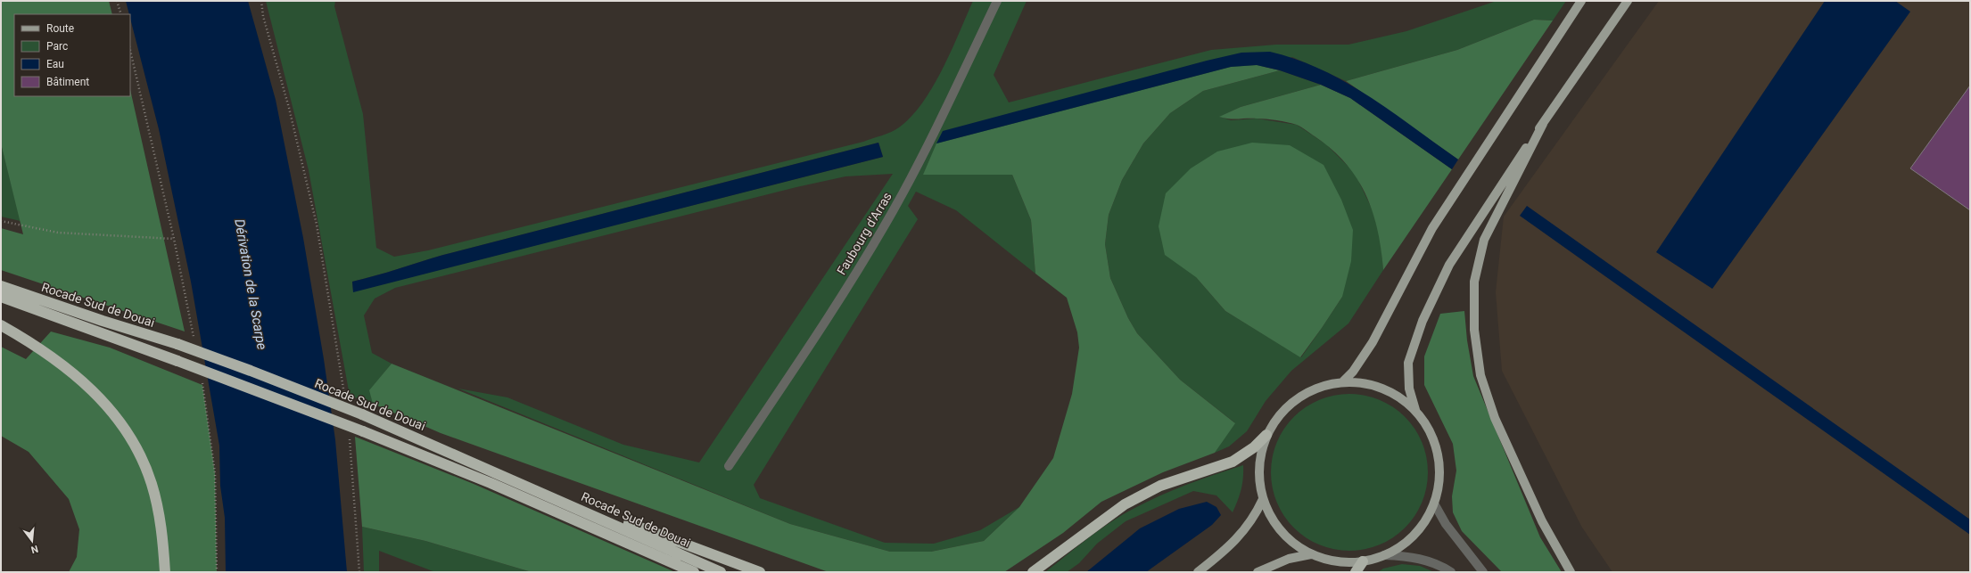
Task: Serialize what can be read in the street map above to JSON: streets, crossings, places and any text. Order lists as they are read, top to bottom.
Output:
{
  "streets": {
    "highway": ["Rocade Sud de Douai"],
    "street": ["Faubourg d'Arras"]
  },
  "water": ["Dérivation de la Scarpe"],
  "legend": [
    "Route",
    "Parc",
    "Eau",
    "Bâtiment"
  ],
  "north": "bottom"
}
